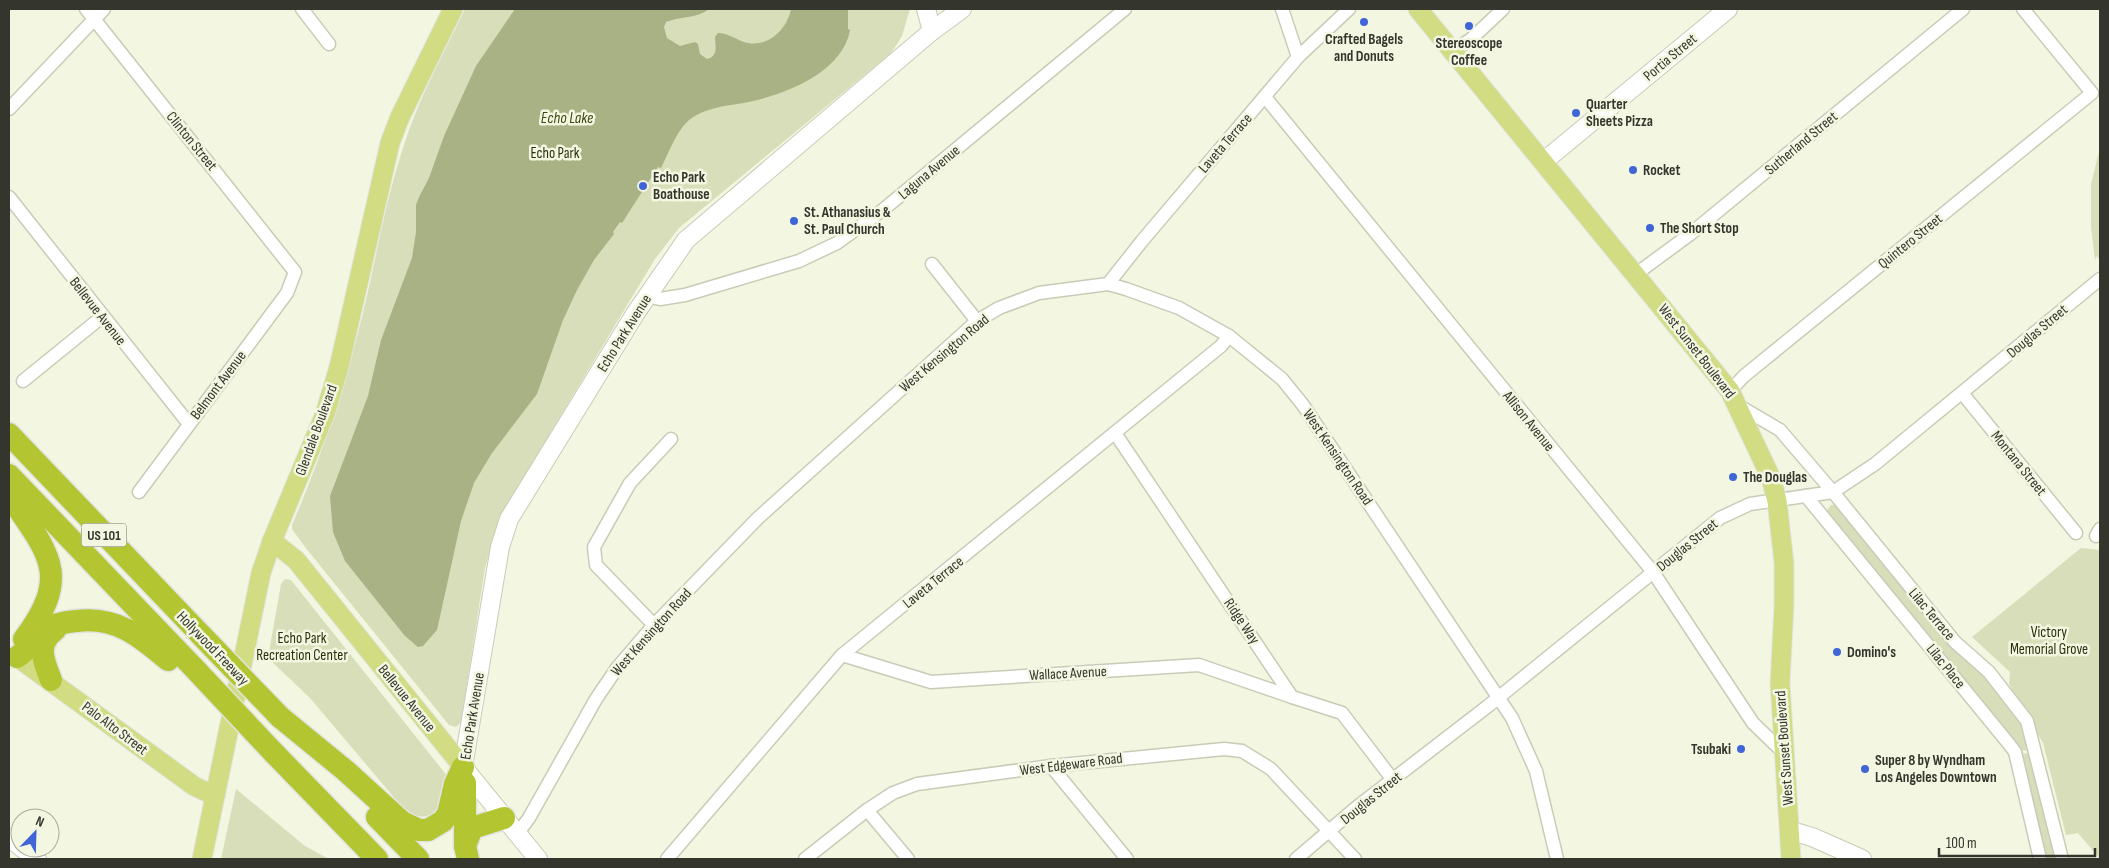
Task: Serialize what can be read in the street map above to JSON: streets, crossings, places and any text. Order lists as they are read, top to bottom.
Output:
{
  "streets": {
    "highway": ["US 101", "Hollywood Freeway"],
    "main road": [
      "Bellevue Avenue",
      "West Sunset Boulevard",
      "Glendale Boulevard",
      "Palo Alto Street"
    ],
    "street": [
      "Portia Street",
      "Clinton Street",
      "Laveta Terrace",
      "Sutherland Street",
      "Laguna Avenue",
      "Quintero Street",
      "Douglas Street",
      "Echo Park Avenue",
      "West Kensington Road",
      "Belmont Avenue",
      "Allison Avenue",
      "Montana Street",
      "Lilac Terrace",
      "Ridge Way",
      "Lilac Place",
      "Wallace Avenue",
      "West Edgeware Road"
    ]
  },
  "crossings": [
    ["Portia Street", "West Sunset Boulevard"],
    ["Clinton Street", "Belmont Avenue"],
    ["Laveta Terrace", "West Kensington Road"],
    ["Laveta Terrace", "Allison Avenue"],
    ["Laveta Terrace", "Ridge Way"],
    ["Laveta Terrace", "Wallace Avenue"],
    ["Sutherland Street", "West Sunset Boulevard"],
    ["Laguna Avenue", "Echo Park Avenue"],
    ["Quintero Street", "West Sunset Boulevard"],
    ["Quintero Street", "Lilac Terrace"],
    ["Bellevue Avenue", "Echo Park Avenue"],
    ["Bellevue Avenue", "West Kensington Road"],
    ["Bellevue Avenue", "Belmont Avenue"],
    ["Bellevue Avenue", "Glendale Boulevard"],
    ["Douglas Street", "West Sunset Boulevard"],
    ["Douglas Street", "West Kensington Road"],
    ["Douglas Street", "Allison Avenue"],
    ["Douglas Street", "Montana Street"],
    ["Douglas Street", "Lilac Terrace"],
    ["Douglas Street", "Lilac Place"],
    ["Douglas Street", "West Edgeware Road"],
    ["West Sunset Boulevard", "Allison Avenue"],
    ["West Sunset Boulevard", "Lilac Terrace"],
    ["Glendale Boulevard", "Palo Alto Street"],
    ["Ridge Way", "Wallace Avenue"]
  ],
  "water": ["Echo Lake"],
  "parks": ["Echo Park", "Victory Memorial Grove", "Echo Park Recreation Center"],
  "places": [
    "Crafted Bagels and Donuts",
    "Stereoscope Coffee",
    "Quarter Sheets Pizza",
    "Rocket",
    "Echo Park Boathouse",
    "St. Athanasius & St. Paul Church",
    "The Short Stop",
    "The Douglas",
    "Domino's",
    "Tsubaki",
    "Super 8 by Wyndham Los Angeles Downtown"
  ],
  "scale_bar": "100 m",
  "north": "top right"
}
